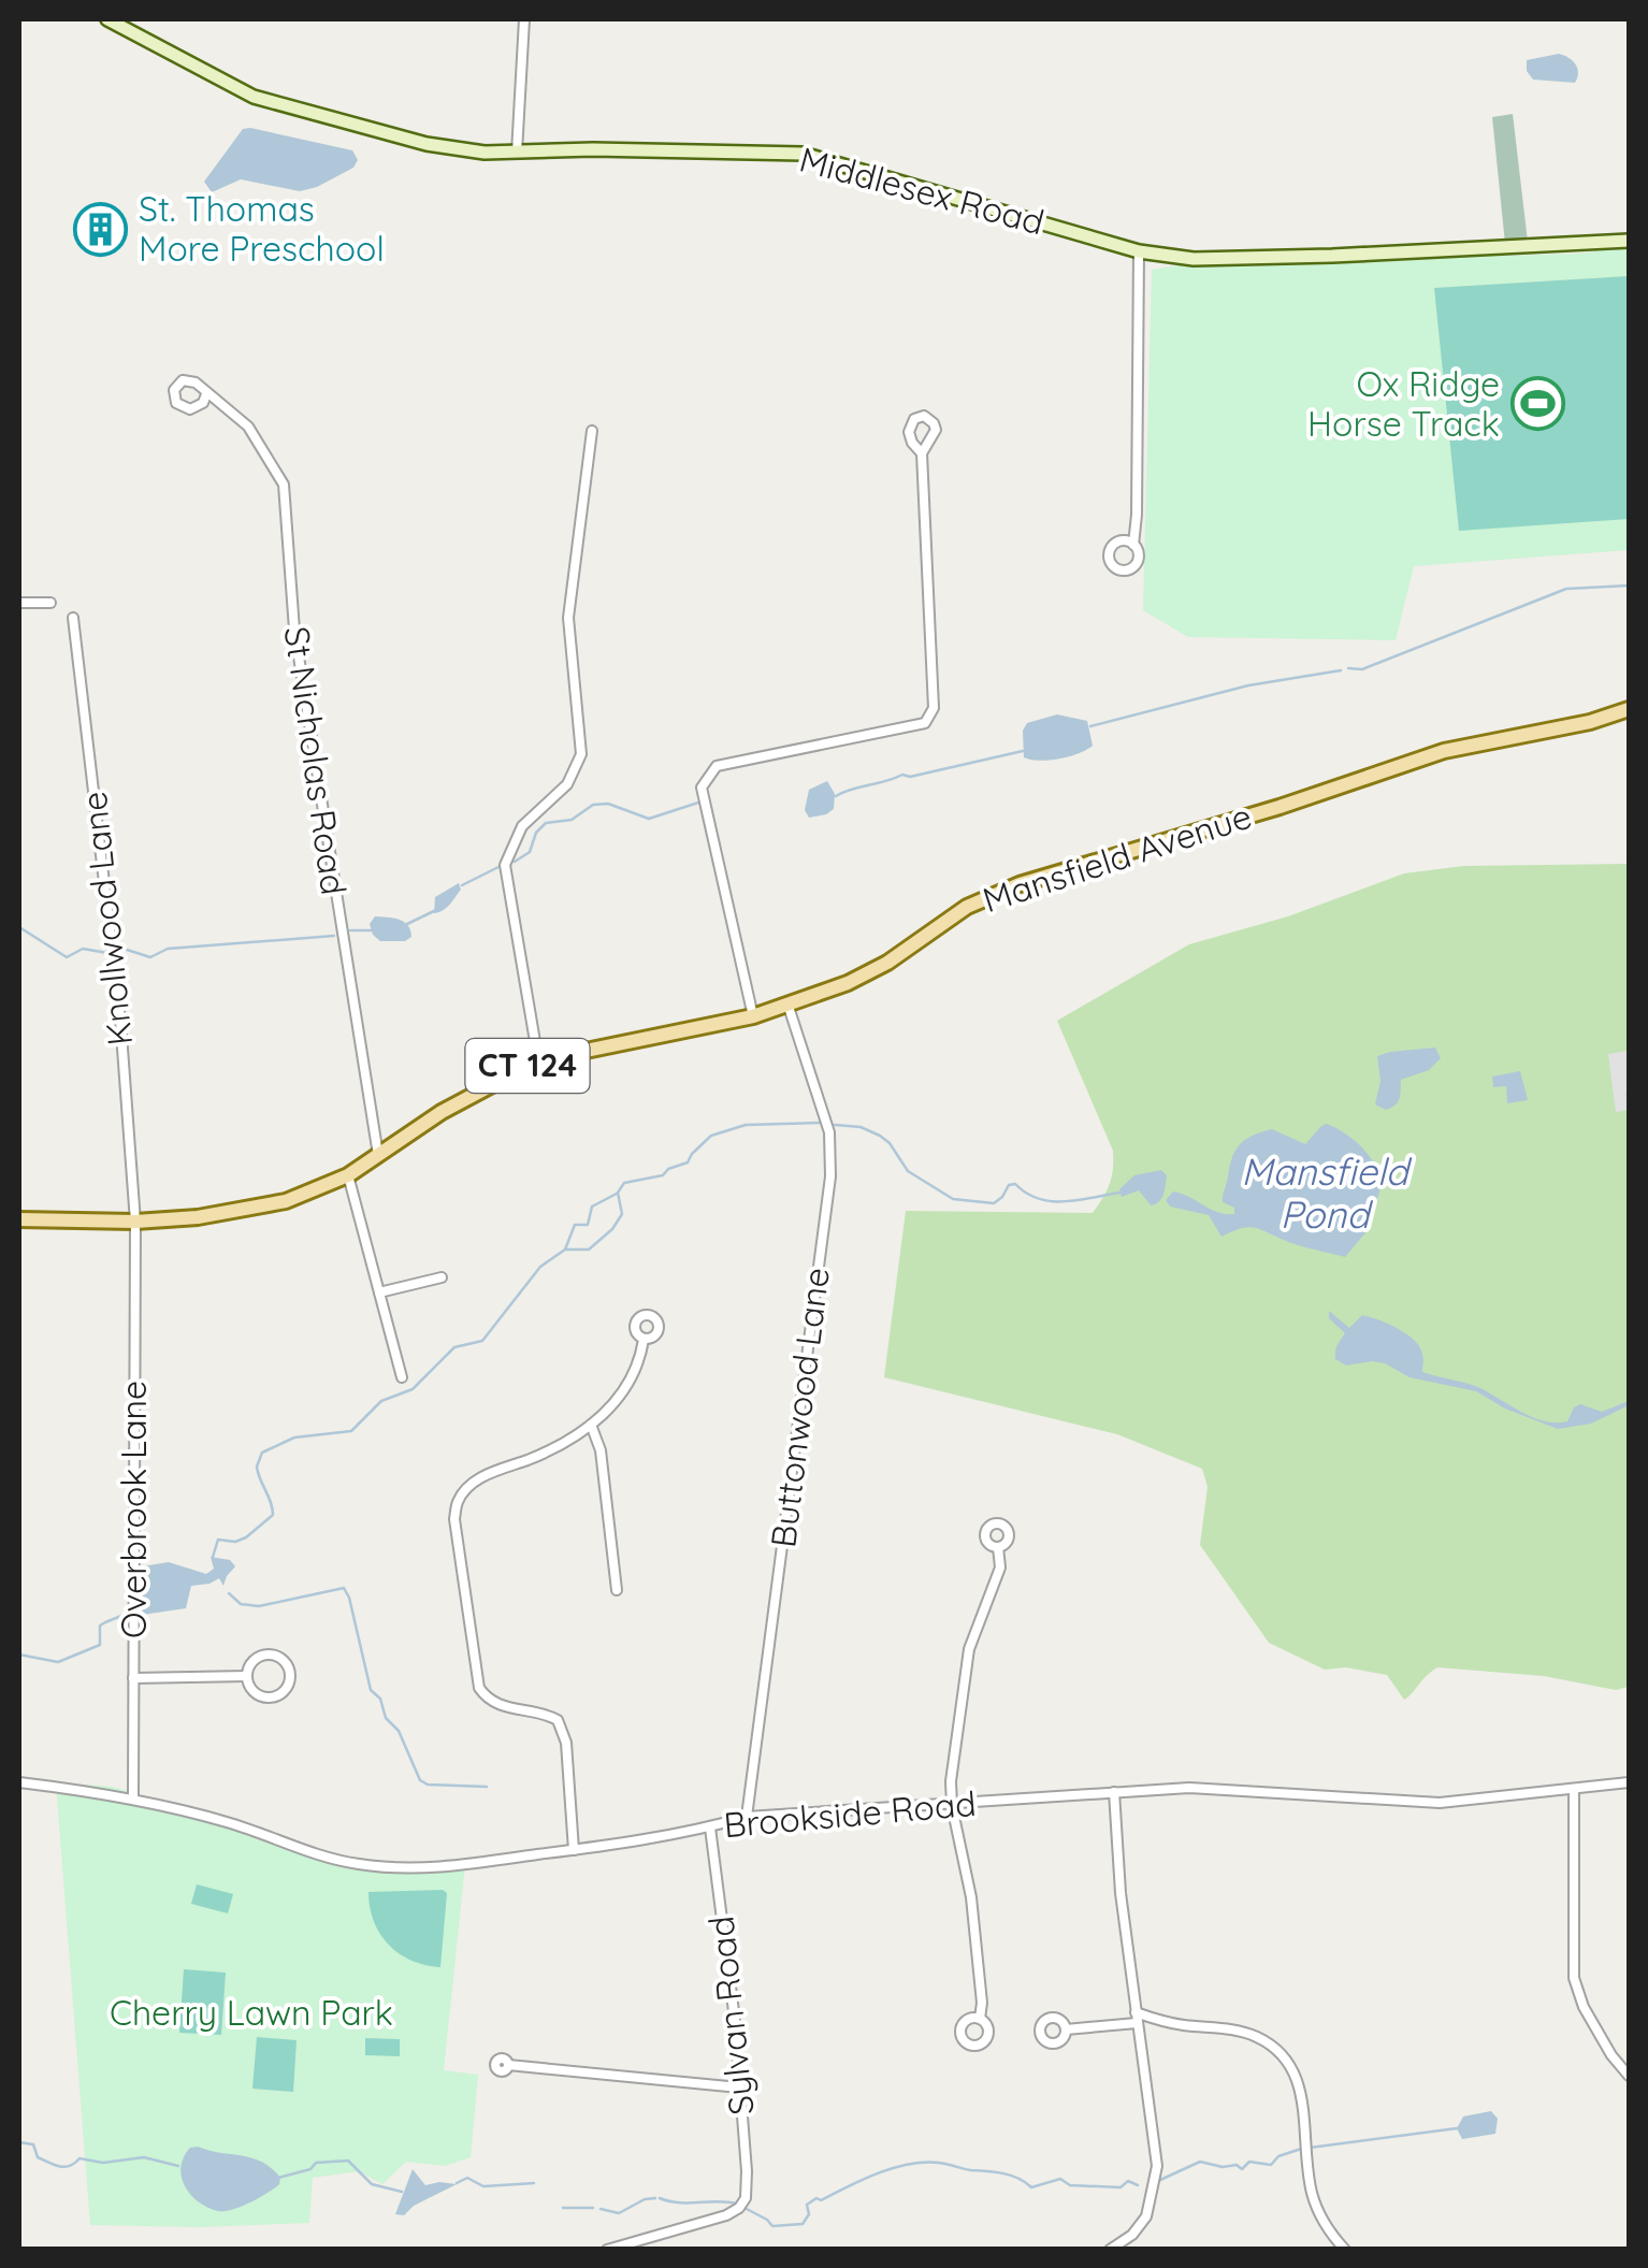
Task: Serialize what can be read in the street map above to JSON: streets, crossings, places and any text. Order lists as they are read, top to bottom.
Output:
{
  "streets": {
    "main road": ["Middlesex Road", "Mansfield Avenue", "CT 124"],
    "street": [
      "St Nicholas Road",
      "Knollwood Lane",
      "Buttonwood Lane",
      "Overbrook Lane",
      "Brookside Road",
      "Sylvan Road"
    ]
  },
  "crossings": [
    ["St Nicholas Road", "Mansfield Avenue"],
    ["Mansfield Avenue", "Knollwood Lane"],
    ["Mansfield Avenue", "Buttonwood Lane"],
    ["Mansfield Avenue", "Overbrook Lane"],
    ["Knollwood Lane", "Overbrook Lane"],
    ["Buttonwood Lane", "Brookside Road"],
    ["Overbrook Lane", "Brookside Road"],
    ["Brookside Road", "Sylvan Road"]
  ],
  "water": ["Mansfield Pond"],
  "parks": ["Cherry Lawn Park"],
  "places": {
    "building": ["St. Thomas More Preschool"],
    "sports": ["Ox Ridge Horse Track"]
  }
}
